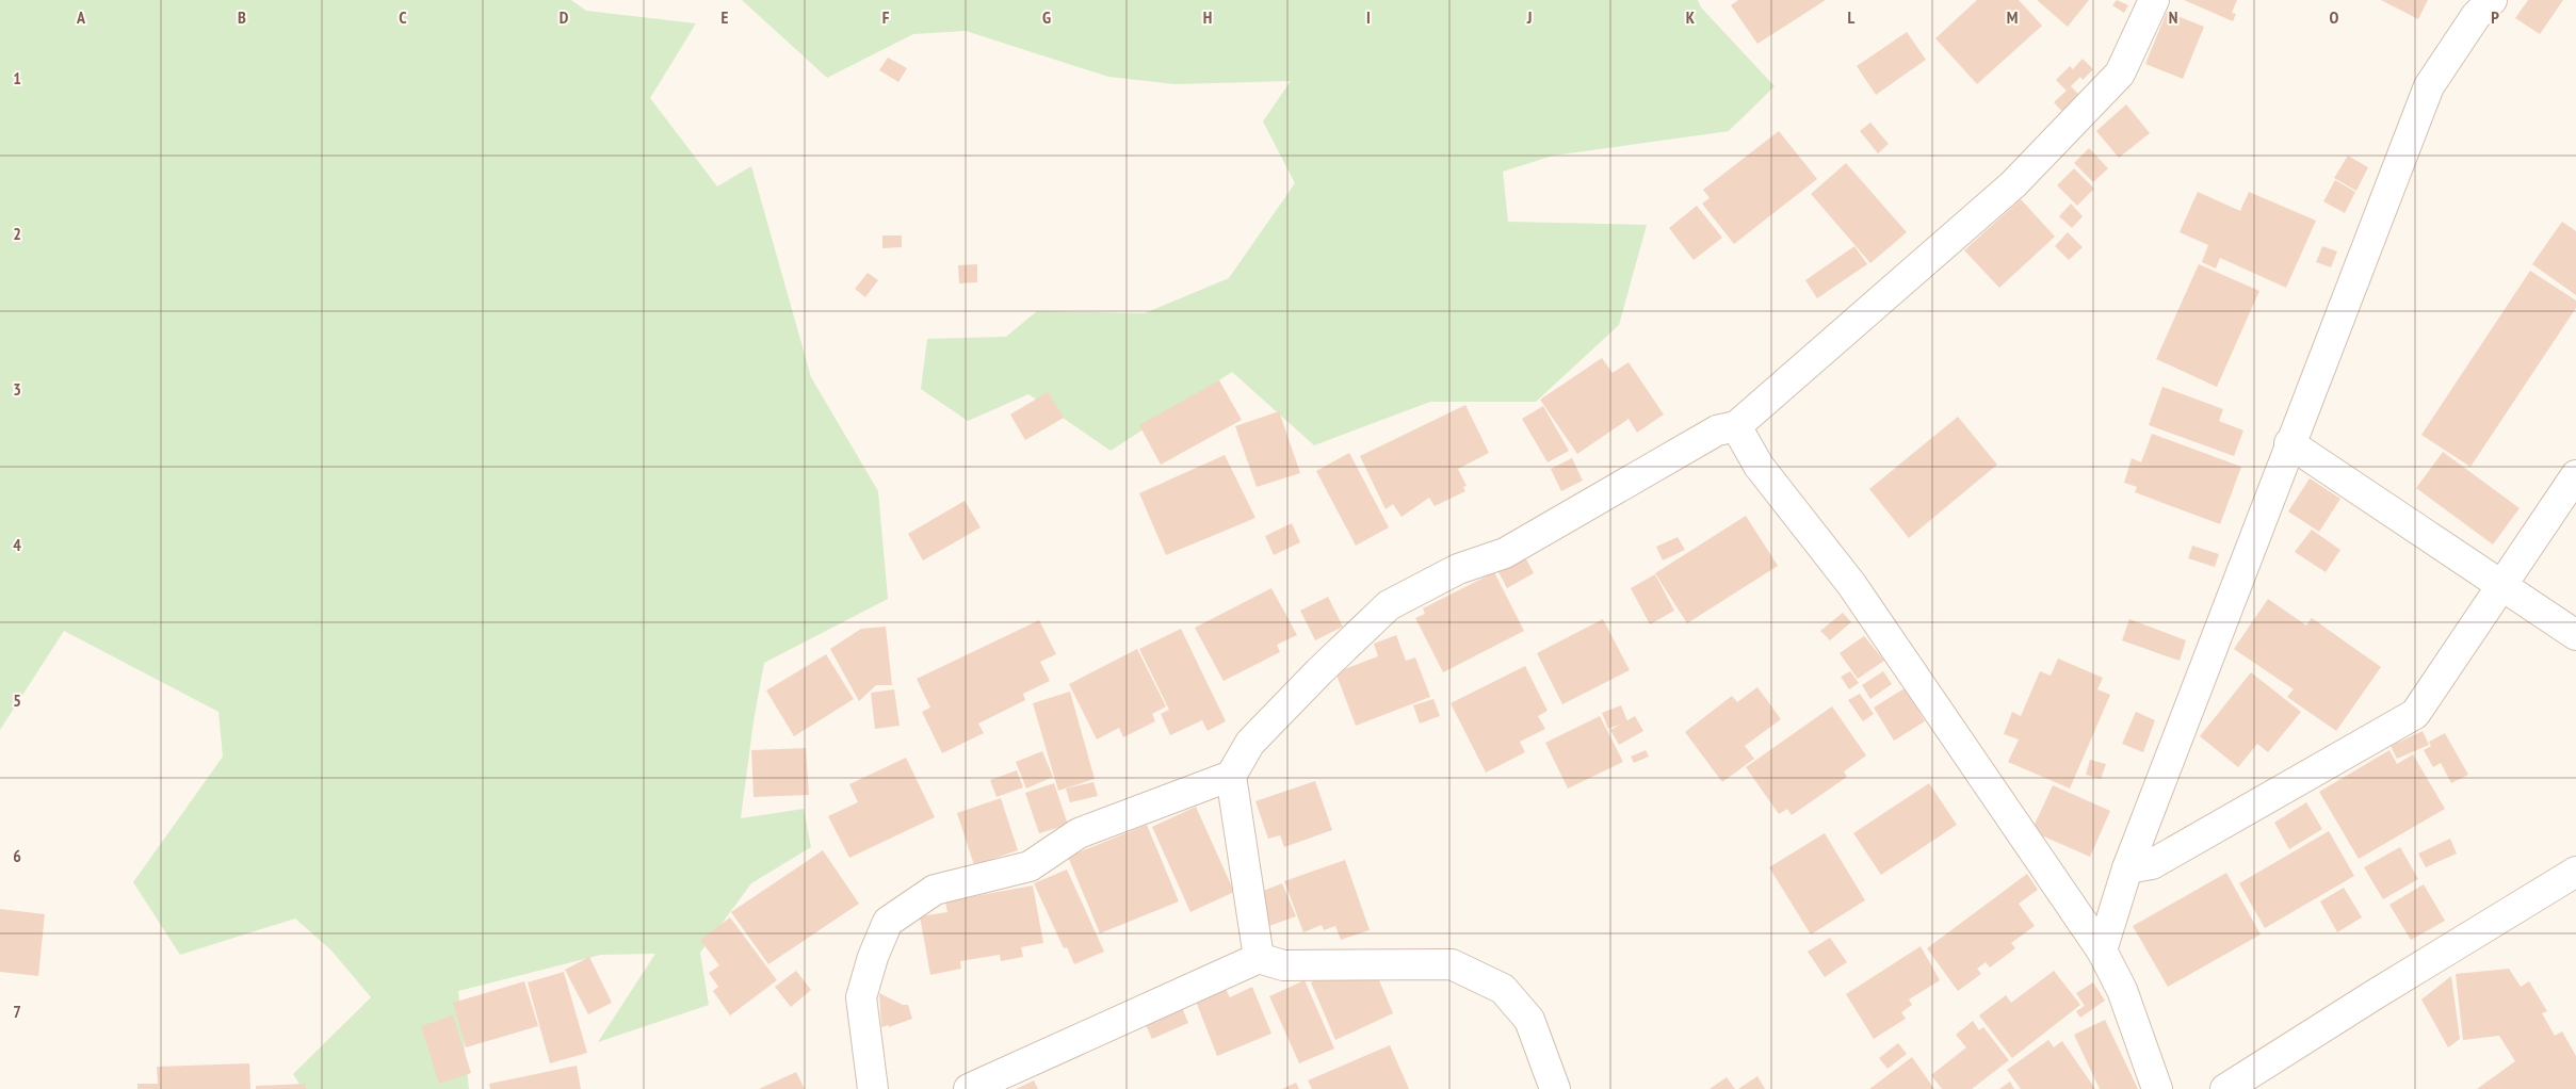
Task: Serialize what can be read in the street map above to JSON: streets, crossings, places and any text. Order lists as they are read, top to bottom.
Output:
{
  "grid": {
    "columns": [
      "A",
      "B",
      "C",
      "D",
      "E",
      "F",
      "G",
      "H",
      "I",
      "J",
      "K",
      "L",
      "M",
      "N",
      "O",
      "P"
    ],
    "rows": [
      "1",
      "2",
      "3",
      "4",
      "5",
      "6",
      "7"
    ]
  }
}
